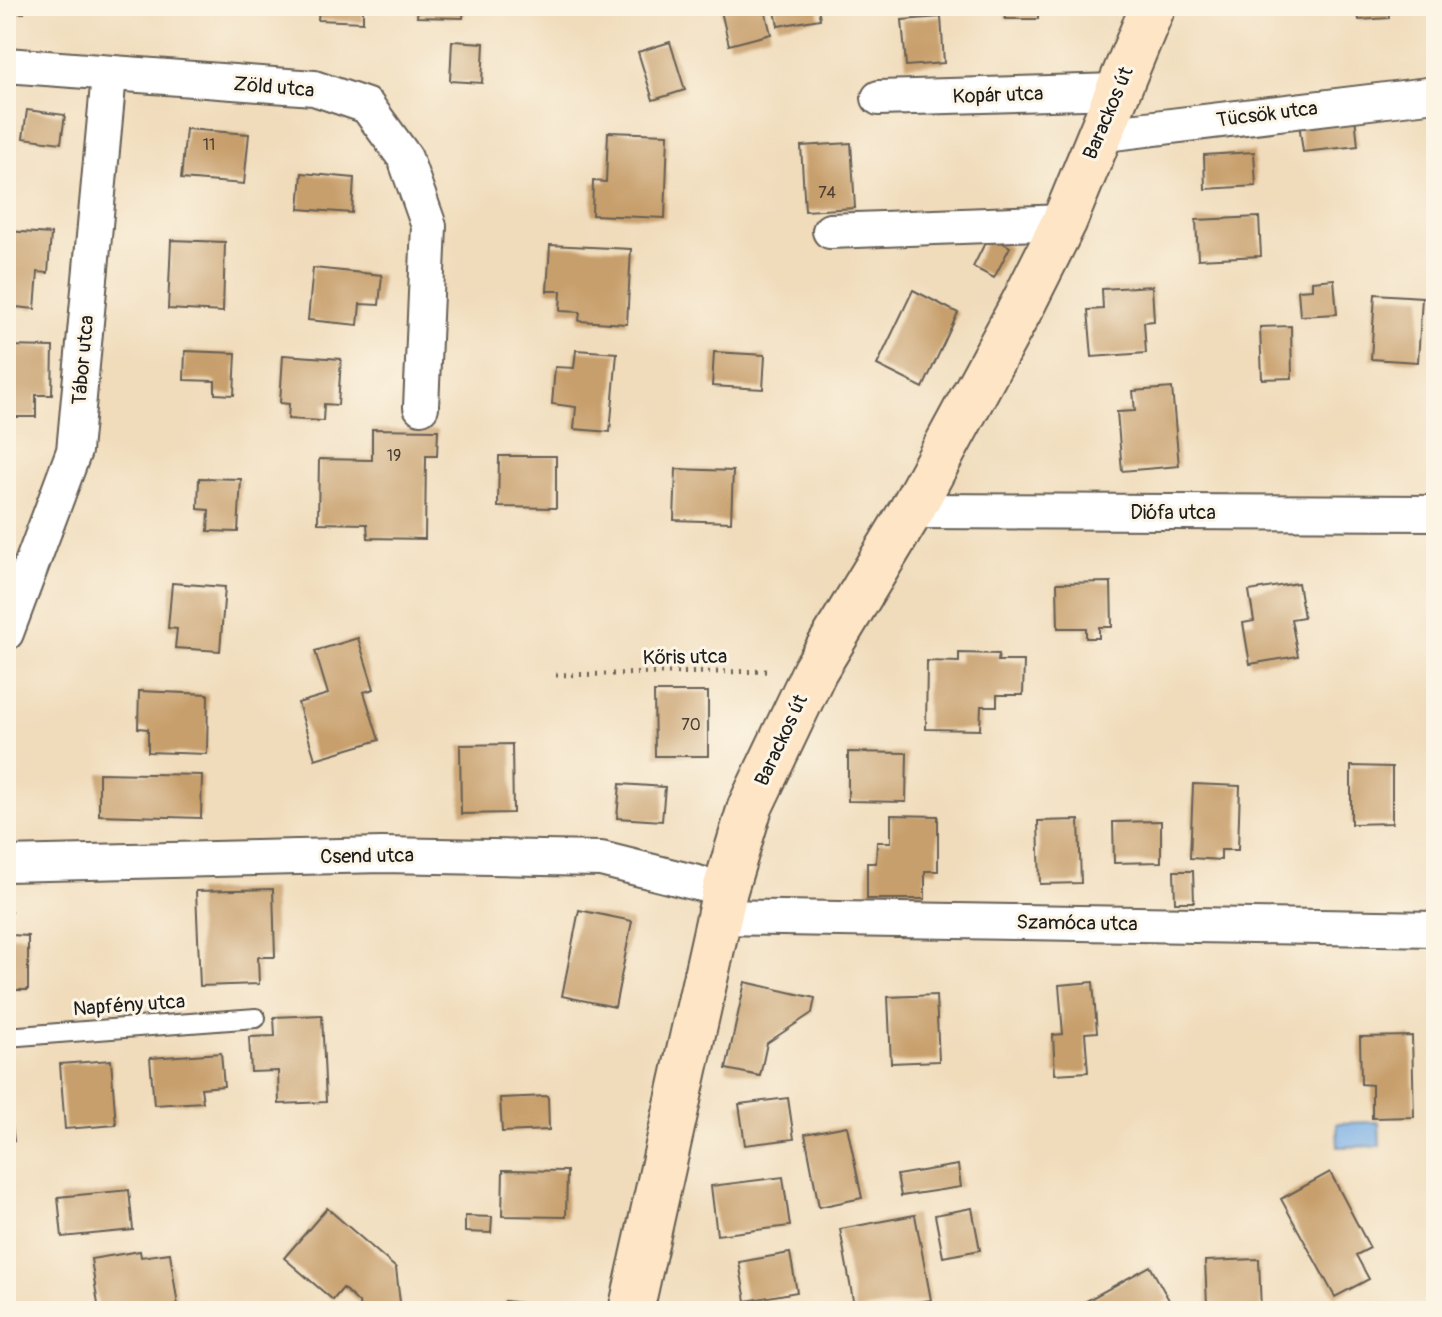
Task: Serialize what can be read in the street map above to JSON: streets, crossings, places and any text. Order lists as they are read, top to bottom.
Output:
{
  "streets": {
    "street": [
      "Zöld utca",
      "Kopár utca",
      "Barackos út",
      "Tücsök utca",
      "Tábor utca",
      "Diófa utca",
      "Csend utca",
      "Szamóca utca"
    ],
    "lane": ["Napfény utca"],
    "path": ["Kőris utca"]
  },
  "crossings": [
    ["Zöld utca", "Tábor utca"],
    ["Kopár utca", "Barackos út"],
    ["Barackos út", "Tücsök utca"],
    ["Barackos út", "Diófa utca"],
    ["Barackos út", "Kőris utca"],
    ["Barackos út", "Csend utca"],
    ["Barackos út", "Szamóca utca"],
    ["Csend utca", "Szamóca utca"]
  ],
  "house_numbers": [
    "11",
    "74",
    "19",
    "70"
  ]
}
